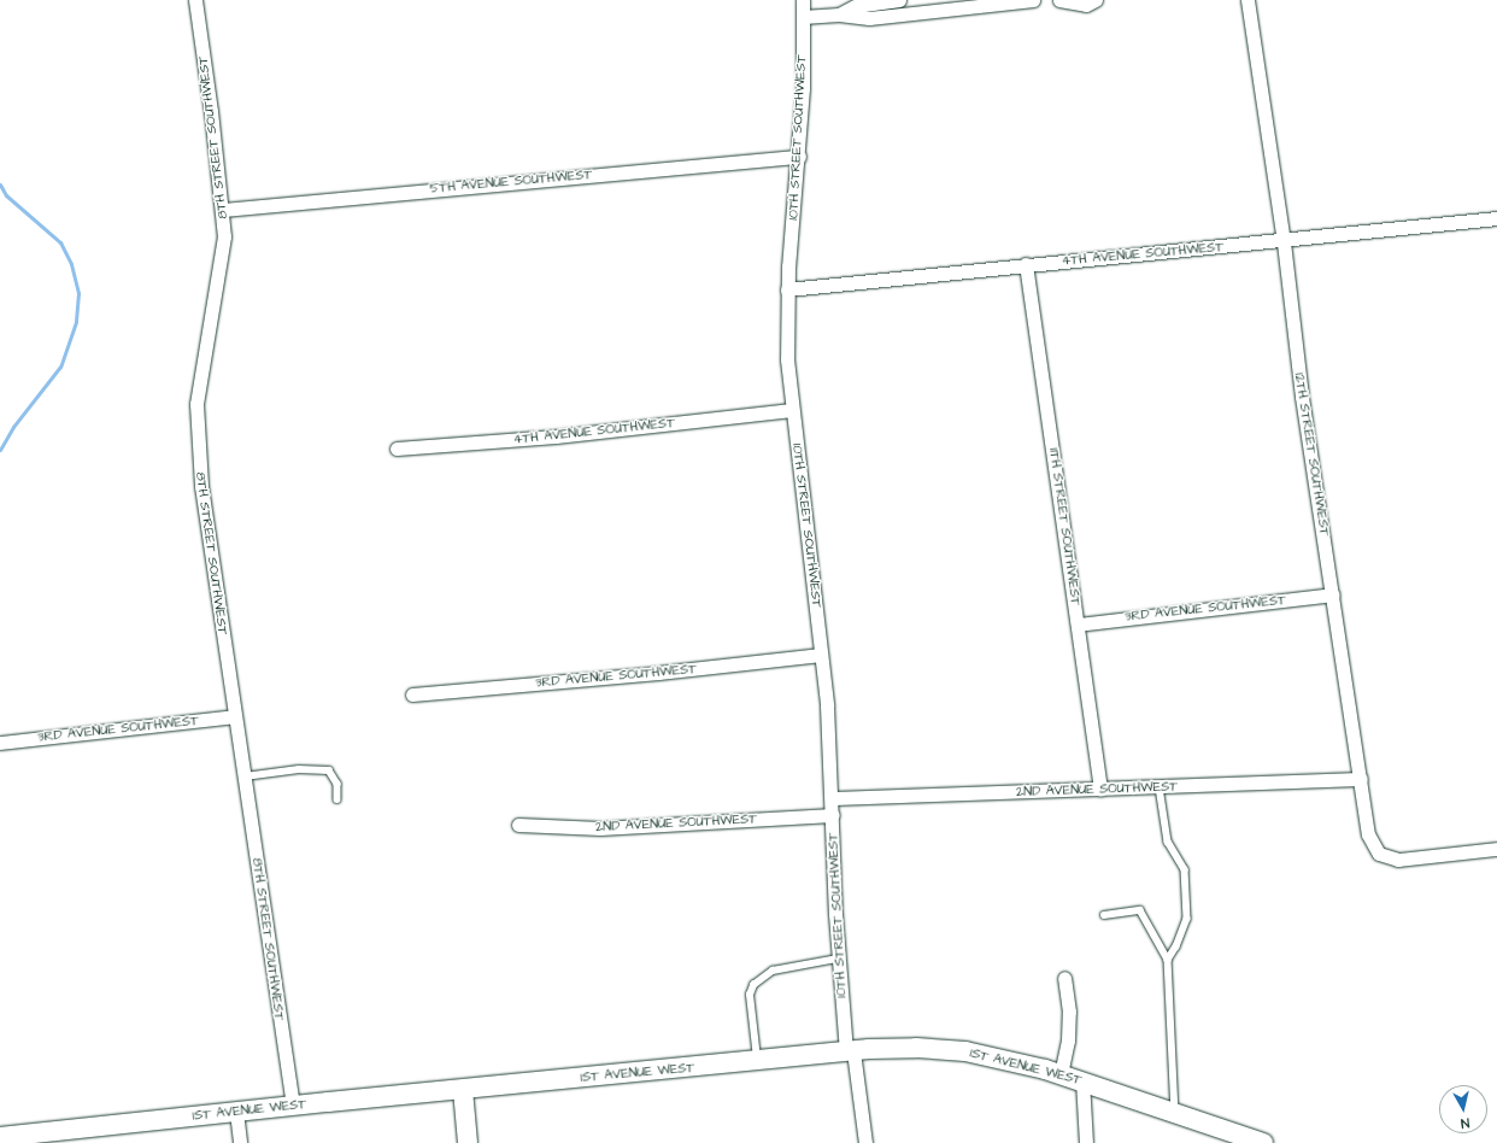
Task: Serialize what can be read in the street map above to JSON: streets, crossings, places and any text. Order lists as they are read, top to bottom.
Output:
{
  "streets": {
    "street": [
      "8TH STREET SOUTHWEST",
      "10TH STREET SOUTHWEST",
      "5TH AVENUE SOUTHWEST",
      "4TH AVENUE SOUTHWEST",
      "12TH STREET SOUTHWEST",
      "11TH STREET SOUTHWEST",
      "3RD AVENUE SOUTHWEST",
      "2ND AVENUE SOUTHWEST",
      "1ST AVENUE WEST"
    ]
  },
  "crossings": [
    ["8TH STREET SOUTHWEST", "5TH AVENUE SOUTHWEST"],
    ["8TH STREET SOUTHWEST", "3RD AVENUE SOUTHWEST"],
    ["8TH STREET SOUTHWEST", "1ST AVENUE WEST"],
    ["10TH STREET SOUTHWEST", "5TH AVENUE SOUTHWEST"],
    ["10TH STREET SOUTHWEST", "4TH AVENUE SOUTHWEST"],
    ["10TH STREET SOUTHWEST", "3RD AVENUE SOUTHWEST"],
    ["10TH STREET SOUTHWEST", "2ND AVENUE SOUTHWEST"],
    ["10TH STREET SOUTHWEST", "1ST AVENUE WEST"],
    ["4TH AVENUE SOUTHWEST", "12TH STREET SOUTHWEST"],
    ["4TH AVENUE SOUTHWEST", "11TH STREET SOUTHWEST"],
    ["12TH STREET SOUTHWEST", "3RD AVENUE SOUTHWEST"],
    ["12TH STREET SOUTHWEST", "2ND AVENUE SOUTHWEST"],
    ["11TH STREET SOUTHWEST", "3RD AVENUE SOUTHWEST"],
    ["11TH STREET SOUTHWEST", "2ND AVENUE SOUTHWEST"]
  ],
  "north": "bottom"
}
